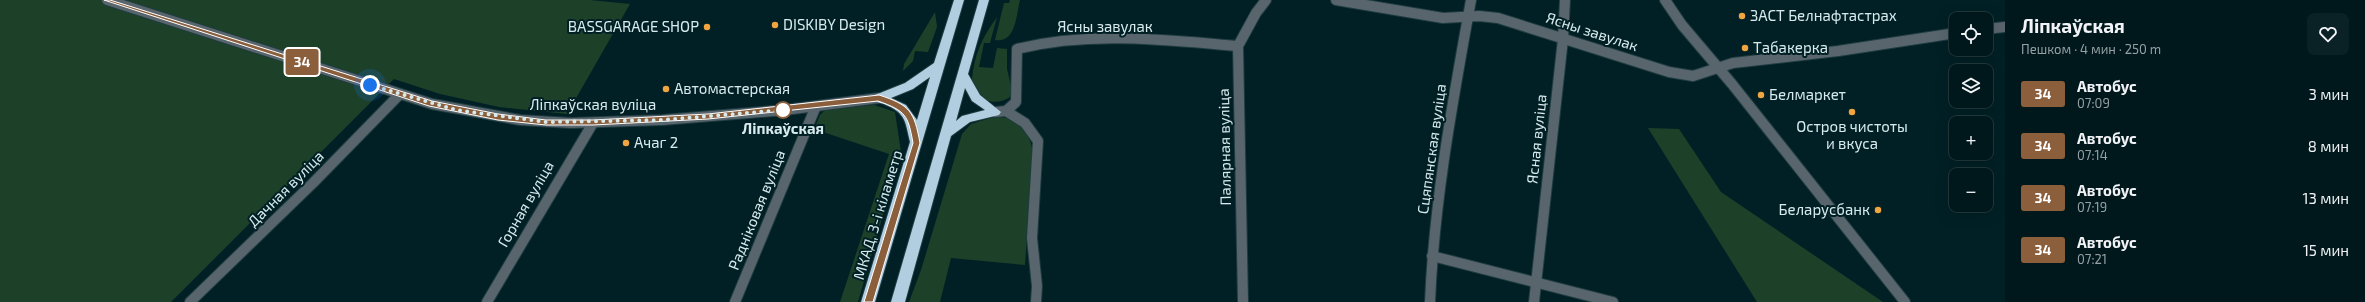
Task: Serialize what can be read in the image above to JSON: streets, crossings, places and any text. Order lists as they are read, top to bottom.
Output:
{
  "streets": {
    "highway": ["МКАД, 3-і кіламетр"],
    "street": [
      "Ясны завулак",
      "Ліпкаўская вуліца",
      "Ясная вуліца",
      "Палярная вуліца",
      "Сцяпянская вуліца",
      "Дачная вуліца",
      "Горная вуліца",
      "Радніковая вуліца"
    ]
  },
  "crossings": [
    ["Ясны завулак", "Ясная вуліца"],
    ["Ясны завулак", "Палярная вуліца"],
    ["Ясны завулак", "Сцяпянская вуліца"],
    ["Ліпкаўская вуліца", "Дачная вуліца"],
    ["Ліпкаўская вуліца", "Горная вуліца"],
    ["Ліпкаўская вуліца", "Радніковая вуліца"]
  ],
  "places": [
    "ЗАСТ Белнафтастрах",
    "DISKIBY Design",
    "BASSGARAGE SHOP",
    "Табакерка",
    "Автомастерская",
    "Белмаркет",
    "Ліпкаўская",
    "Остров чистоты и вкуса",
    "Ачаг 2",
    "Беларусбанк"
  ],
  "lines": ["bus line 34"],
  "page": {
    "on_map": "34",
    "heading": ["Ліпкаўская", "Пешком · 4 мин · 250 m"],
    "map_buttons": ["+", "−"],
    "list": [
      {
        "mark": "34",
        "name": "Автобус",
        "note": "07:09",
        "value": "3 мин"
      },
      {
        "mark": "34",
        "name": "Автобус",
        "note": "07:14",
        "value": "8 мин"
      },
      {
        "mark": "34",
        "name": "Автобус",
        "note": "07:19",
        "value": "13 мин"
      },
      {
        "mark": "34",
        "name": "Автобус",
        "note": "07:21",
        "value": "15 мин"
      }
    ]
  }
}
